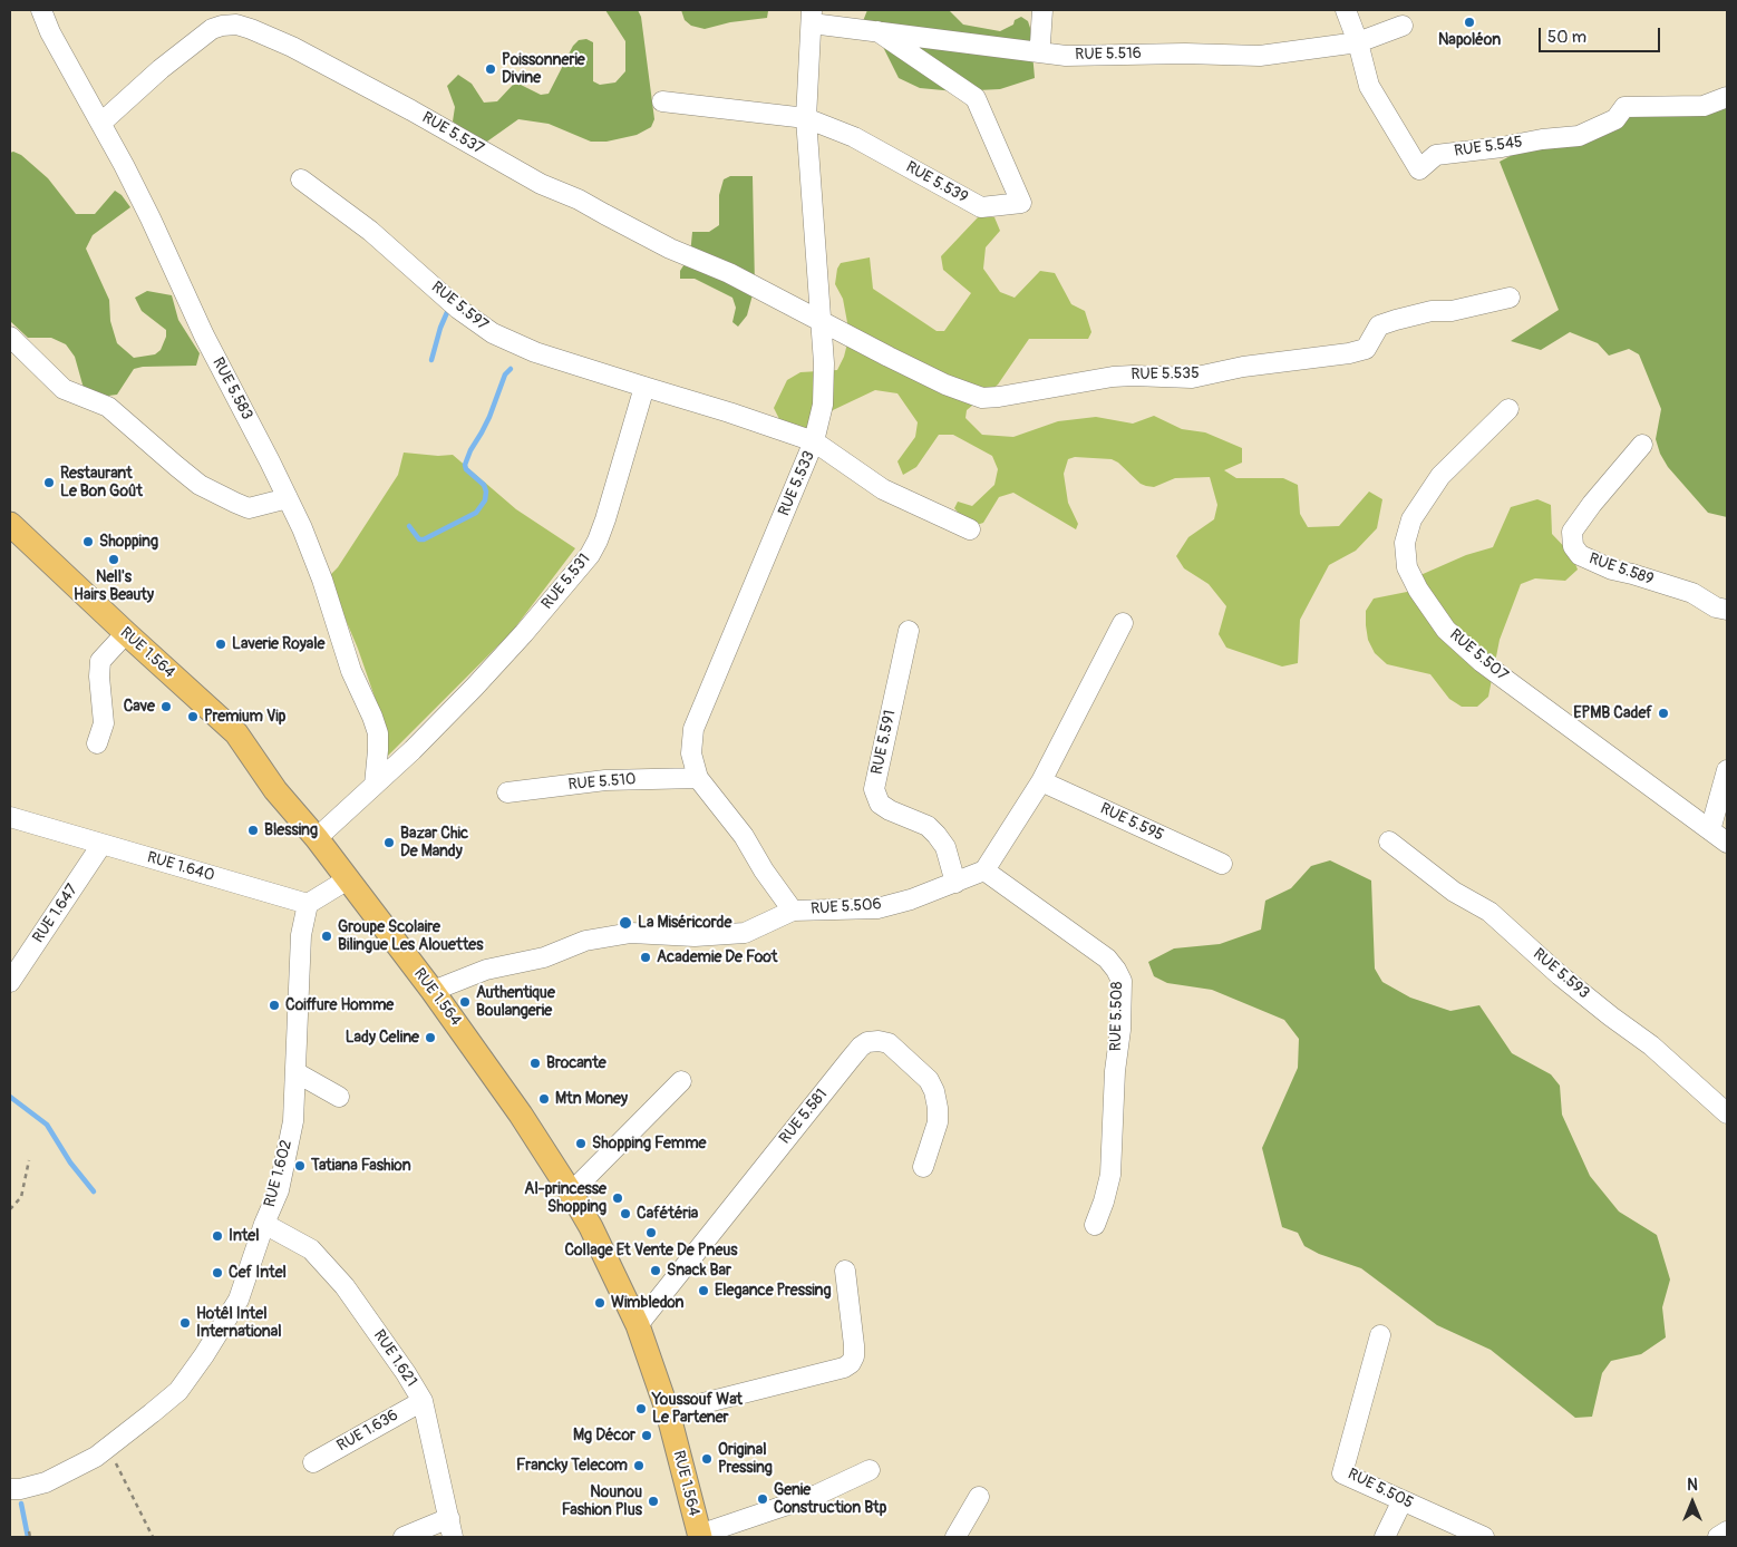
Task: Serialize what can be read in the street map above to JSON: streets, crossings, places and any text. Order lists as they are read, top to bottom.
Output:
{
  "streets": {
    "main road": ["RUE 1.564"],
    "street": [
      "RUE 5.516",
      "RUE 5.537",
      "RUE 5.545",
      "RUE 5.539",
      "RUE 5.597",
      "RUE 5.535",
      "RUE 5.583",
      "RUE 5.533",
      "RUE 5.589",
      "RUE 5.531",
      "RUE 5.507",
      "RUE 5.591",
      "RUE 5.510",
      "RUE 5.595",
      "RUE 1.640",
      "RUE 5.506",
      "RUE 1.647",
      "RUE 5.593",
      "RUE 5.508",
      "RUE 5.581",
      "RUE 1.602",
      "RUE 1.621",
      "RUE 1.636",
      "RUE 5.505"
    ]
  },
  "crossings": [
    ["RUE 5.516", "RUE 5.545"],
    ["RUE 5.516", "RUE 5.539"],
    ["RUE 5.516", "RUE 5.533"],
    ["RUE 5.537", "RUE 5.535"],
    ["RUE 5.537", "RUE 5.583"],
    ["RUE 5.537", "RUE 5.533"],
    ["RUE 5.539", "RUE 5.533"],
    ["RUE 5.597", "RUE 5.531"],
    ["RUE 5.535", "RUE 5.533"],
    ["RUE 5.583", "RUE 5.531"],
    ["RUE 5.533", "RUE 5.510"],
    ["RUE 5.533", "RUE 5.506"],
    ["RUE 5.531", "RUE 1.564"],
    ["RUE 1.564", "RUE 5.506"],
    ["RUE 1.564", "RUE 5.581"],
    ["RUE 5.591", "RUE 5.506"],
    ["RUE 1.640", "RUE 1.647"],
    ["RUE 1.640", "RUE 1.602"],
    ["RUE 5.506", "RUE 5.508"],
    ["RUE 1.602", "RUE 1.621"],
    ["RUE 1.621", "RUE 1.636"]
  ],
  "places": [
    "Napoléon",
    "Poissonnerie Divine",
    "Restaurant Le Bon Goût",
    "Shopping",
    "Nell's Hairs Beauty",
    "Laverie Royale",
    "Cave",
    "EPMB Cadef",
    "Premium Vip",
    "Blessing",
    "Bazar Chic De Mandy",
    "La Miséricorde",
    "Groupe Scolaire Bilingue Les Alouettes",
    "Academie De Foot",
    "Authentique Boulangerie",
    "Coiffure Homme",
    "Lady Celine",
    "Brocante",
    "Mtn Money",
    "Shopping Femme",
    "Tatiana Fashion",
    "Al-princesse Shopping",
    "Cafétéria",
    "Collage Et Vente De Pneus",
    "Intel",
    "Snack Bar",
    "Cef Intel",
    "Elegance Pressing",
    "Wimbledon",
    "Hotêl Intel International",
    "Youssouf Wat Le Partener",
    "Mg Décor",
    "Original Pressing",
    "Francky Telecom",
    "Genie Construction Btp",
    "Nounou Fashion Plus"
  ],
  "scale_bar": "50 m",
  "north": "top"
}
